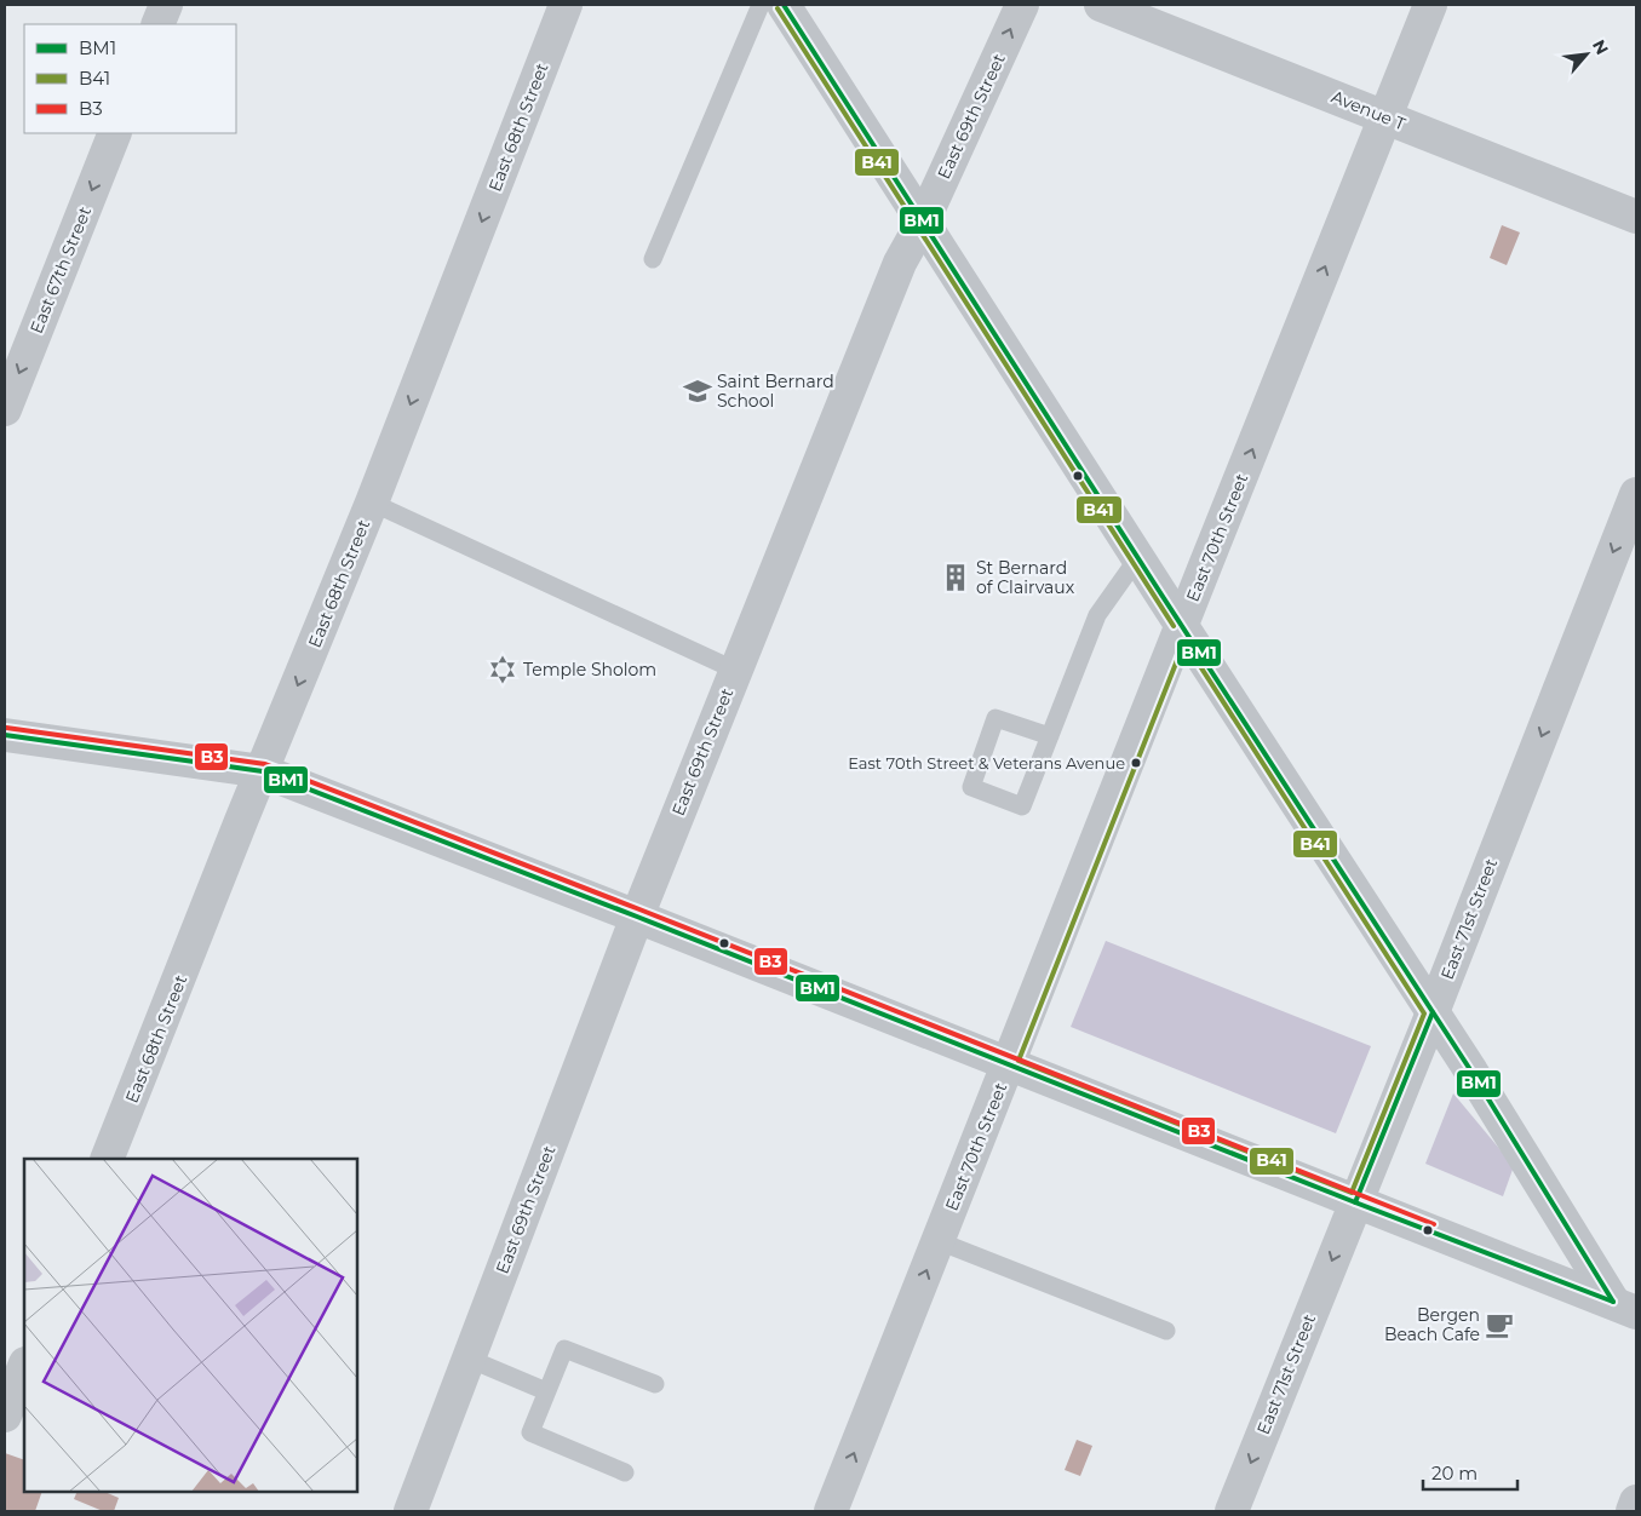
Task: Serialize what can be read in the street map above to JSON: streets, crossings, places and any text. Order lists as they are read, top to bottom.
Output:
{
  "streets": {
    "street": [
      "Avenue T",
      "East 69th Street",
      "East 68th Street",
      "East 67th Street",
      "East 70th Street",
      "East 71st Street"
    ]
  },
  "crossings": [
    ["Avenue T", "East 70th Street"]
  ],
  "one_way": [
    "East 68th Street",
    "East 67th Street",
    "East 70th Street",
    "East 71st Street"
  ],
  "places": {
    "school or university": ["Saint Bernard School"],
    "building": ["St Bernard of Clairvaux"],
    "synagogue": ["Temple Sholom"],
    "other": ["East 70th Street & Veterans Avenue"],
    "cafe": ["Bergen Beach Cafe"]
  },
  "lines": ["transit line BM1", "transit line B41", "transit line B3"],
  "legend": ["BM1", "B41", "B3"],
  "scale_bar": "20 m",
  "north": "top right"
}
